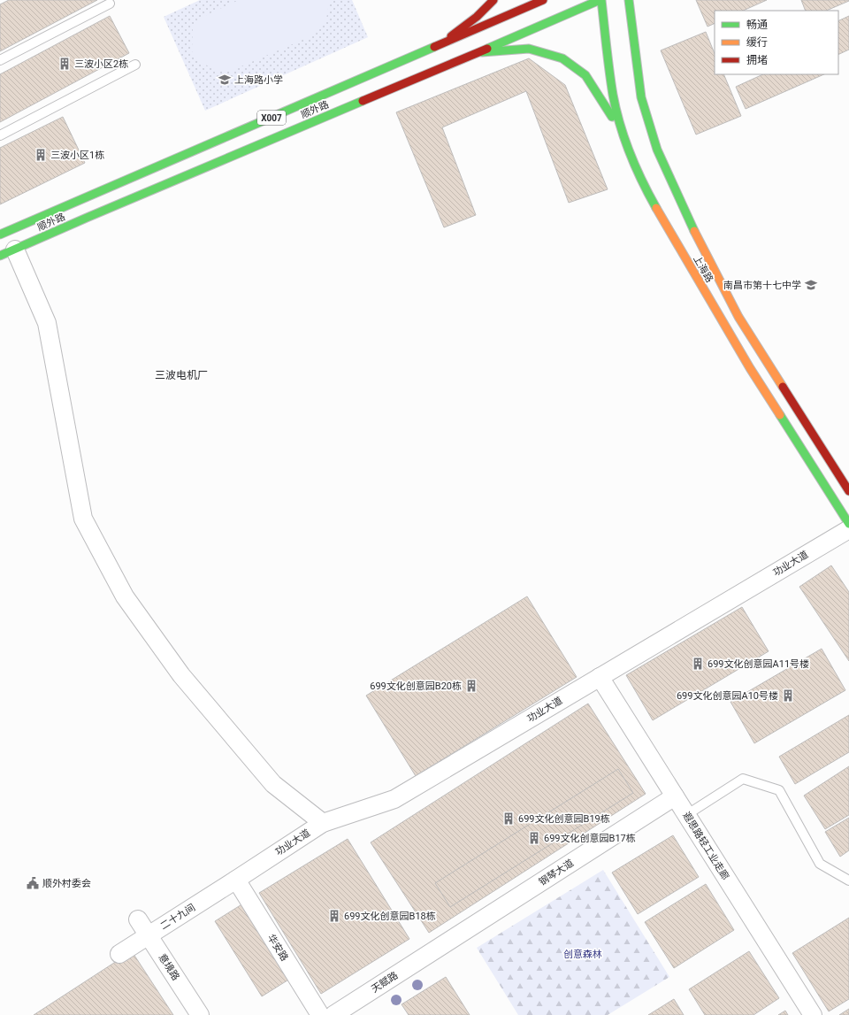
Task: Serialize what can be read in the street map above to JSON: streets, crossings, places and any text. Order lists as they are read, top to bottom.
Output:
{
  "streets": {
    "main road": ["顺外路", "X007", "上海路"],
    "street": [
      "功业大道",
      "遐思路轻工业走廊",
      "钢琴大道",
      "二十九间",
      "华安路",
      "意境路",
      "天赋路"
    ]
  },
  "crossings": [
    ["顺外路", "上海路"],
    ["功业大道", "遐思路轻工业走廊"],
    ["功业大道", "二十九间"],
    ["功业大道", "华安路"],
    ["遐思路轻工业走廊", "钢琴大道"],
    ["钢琴大道", "天赋路"],
    ["二十九间", "华安路"],
    ["二十九间", "意境路"]
  ],
  "districts": ["三波电机厂"],
  "parks": ["创意森林"],
  "places": {
    "building": [
      "三波小区2栋",
      "三波小区1栋",
      "699文化创意园A11号楼",
      "699文化创意园B20栋",
      "699文化创意园A10号楼",
      "699文化创意园B19栋",
      "699文化创意园B17栋",
      "699文化创意园B18栋"
    ],
    "school or university": ["上海路小学", "南昌市第十七中学"],
    "public building": ["顺外村委会"]
  },
  "legend": ["畅通", "缓行", "拥堵"]
}
